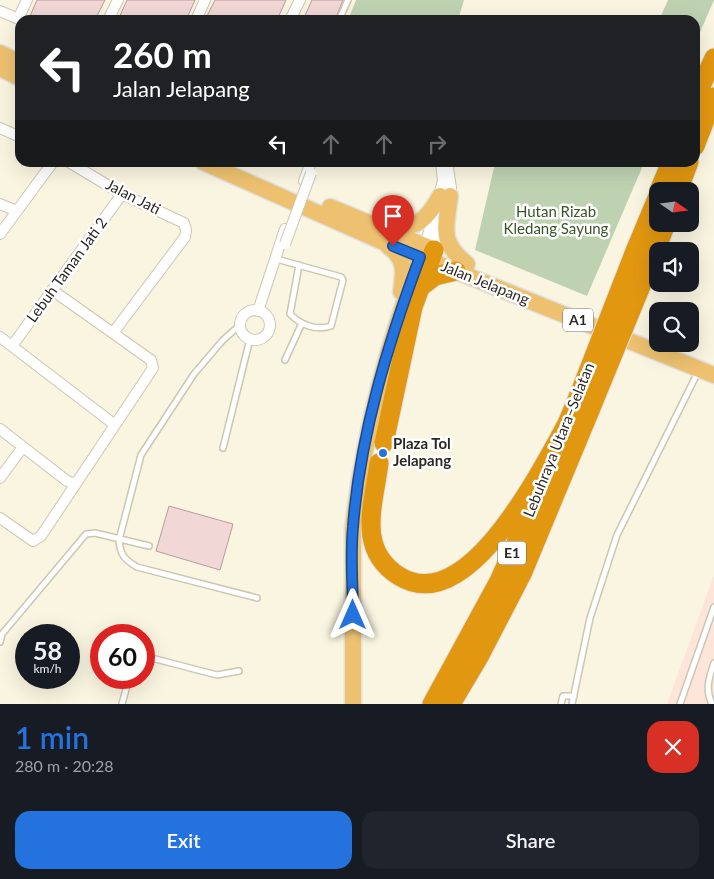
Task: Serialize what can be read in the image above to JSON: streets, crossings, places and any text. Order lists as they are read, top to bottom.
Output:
{
  "streets": {
    "highway": ["Lebuhraya Utara–Selatan", "E1"],
    "main road": ["Jalan Jelapang", "A1"],
    "street": ["Jalan Jati", "Lebuh Taman Jati 2"]
  },
  "crossings": [
    ["Jalan Jati", "Lebuh Taman Jati 2"]
  ],
  "parks": ["Hutan Rizab Kledang Sayung"],
  "places": ["Plaza Tol Jelapang"],
  "north": "right",
  "page": {
    "turn": ["260 m", "Jalan Jelapang"],
    "speed": "58 km/h",
    "limit": "60",
    "heading": ["1 min", "280 m · 20:28"],
    "buttons": ["Exit", "Share"]
  }
}
